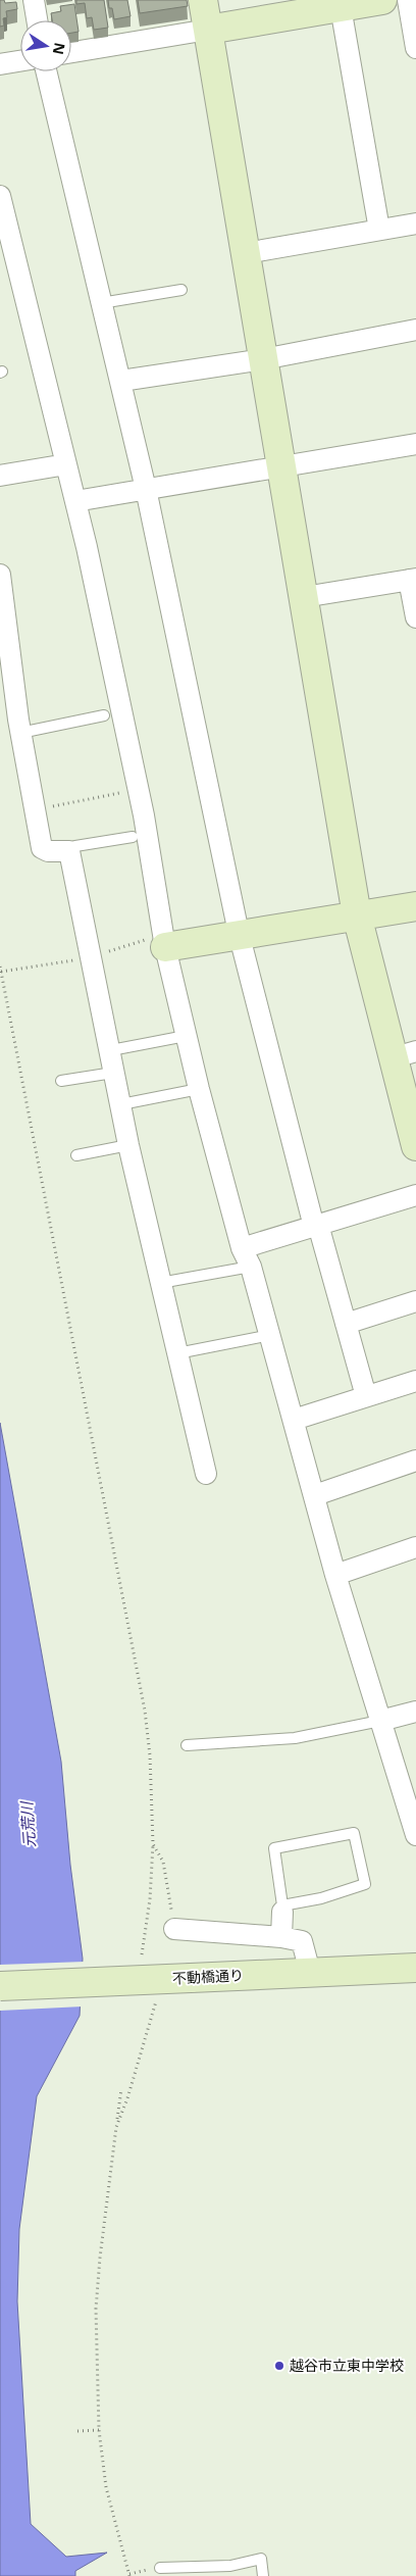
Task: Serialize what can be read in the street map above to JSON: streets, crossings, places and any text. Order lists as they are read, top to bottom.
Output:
{
  "streets": {
    "street": ["不動橋通り"]
  },
  "water": ["元荒川"],
  "places": ["越谷市立東中学校"],
  "north": "right"
}
